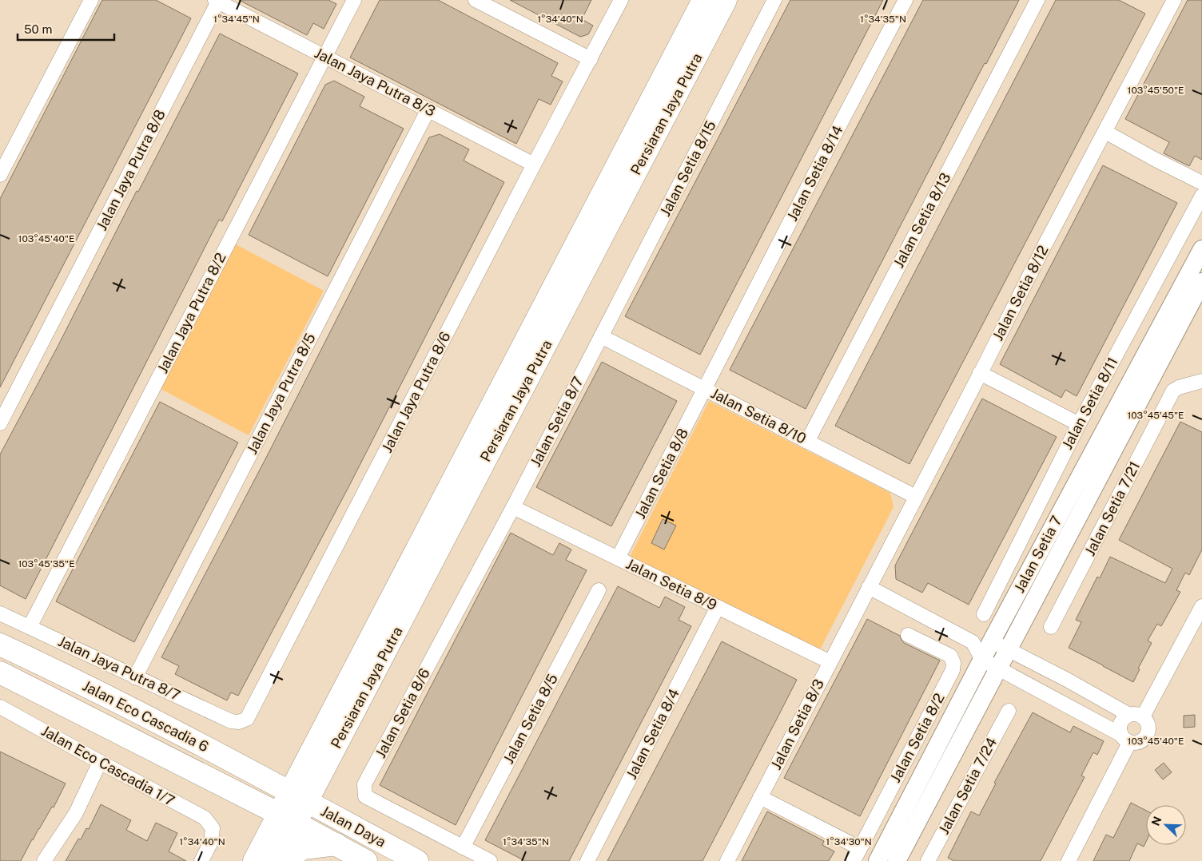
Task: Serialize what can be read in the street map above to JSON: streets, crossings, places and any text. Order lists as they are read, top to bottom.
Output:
{
  "streets": {
    "main road": ["Persiaran Jaya Putra", "Jalan Eco Cascadia 6", "Jalan Daya"],
    "street": [
      "Jalan Jaya Putra 8/3",
      "Jalan Setia 8/15",
      "Jalan Jaya Putra 8/8",
      "Jalan Setia 8/14",
      "Jalan Setia 8/13",
      "Jalan Setia 8/12",
      "Jalan Jaya Putra 8/2",
      "Jalan Jaya Putra 8/6",
      "Jalan Jaya Putra 8/5",
      "Jalan Setia 8/11",
      "Jalan Setia 8/10",
      "Jalan Setia 8/7",
      "Jalan Setia 8/8",
      "Jalan Setia 7/21",
      "Jalan Setia 7",
      "Jalan Setia 8/9",
      "Jalan Jaya Putra 8/7",
      "Jalan Setia 8/6",
      "Jalan Setia 8/5",
      "Jalan Setia 8/3",
      "Jalan Setia 8/4",
      "Jalan Setia 8/2",
      "Jalan Eco Cascadia 1/7",
      "Jalan Setia 7/24"
    ]
  },
  "crossings": [
    ["Jalan Jaya Putra 8/3", "Jalan Jaya Putra 8/8"],
    ["Jalan Jaya Putra 8/3", "Jalan Jaya Putra 8/2"],
    ["Jalan Jaya Putra 8/3", "Jalan Jaya Putra 8/6"],
    ["Jalan Jaya Putra 8/3", "Jalan Jaya Putra 8/5"],
    ["Persiaran Jaya Putra", "Jalan Eco Cascadia 6"],
    ["Persiaran Jaya Putra", "Jalan Daya"],
    ["Jalan Setia 8/15", "Jalan Setia 8/10"],
    ["Jalan Setia 8/15", "Jalan Setia 8/7"],
    ["Jalan Setia 8/14", "Jalan Setia 8/10"],
    ["Jalan Setia 8/14", "Jalan Setia 8/8"],
    ["Jalan Setia 8/13", "Jalan Setia 8/10"],
    ["Jalan Setia 8/12", "Jalan Setia 8/10"],
    ["Jalan Setia 8/12", "Jalan Setia 8/3"],
    ["Jalan Jaya Putra 8/2", "Jalan Jaya Putra 8/7"],
    ["Jalan Jaya Putra 8/6", "Jalan Jaya Putra 8/7"],
    ["Jalan Jaya Putra 8/5", "Jalan Jaya Putra 8/7"],
    ["Jalan Setia 8/10", "Jalan Setia 8/7"],
    ["Jalan Setia 8/10", "Jalan Setia 8/8"],
    ["Jalan Setia 8/7", "Jalan Setia 8/9"],
    ["Jalan Setia 8/7", "Jalan Setia 8/6"],
    ["Jalan Setia 8/8", "Jalan Setia 8/9"],
    ["Jalan Setia 8/9", "Jalan Setia 8/6"],
    ["Jalan Setia 8/9", "Jalan Setia 8/3"],
    ["Jalan Setia 8/9", "Jalan Setia 8/4"],
    ["Jalan Setia 8/6", "Jalan Setia 8/5"],
    ["Jalan Eco Cascadia 6", "Jalan Daya"]
  ],
  "scale_bar": "50 m",
  "north": "top left",
  "coordinates": [
    "1°34'45\"N",
    "1°34'40\"N",
    "1°34'35\"N",
    "103°45'50\"E",
    "103°45'40\"E",
    "103°45'45\"E",
    "103°45'35\"E",
    "1°34'30\"N"
  ]
}
